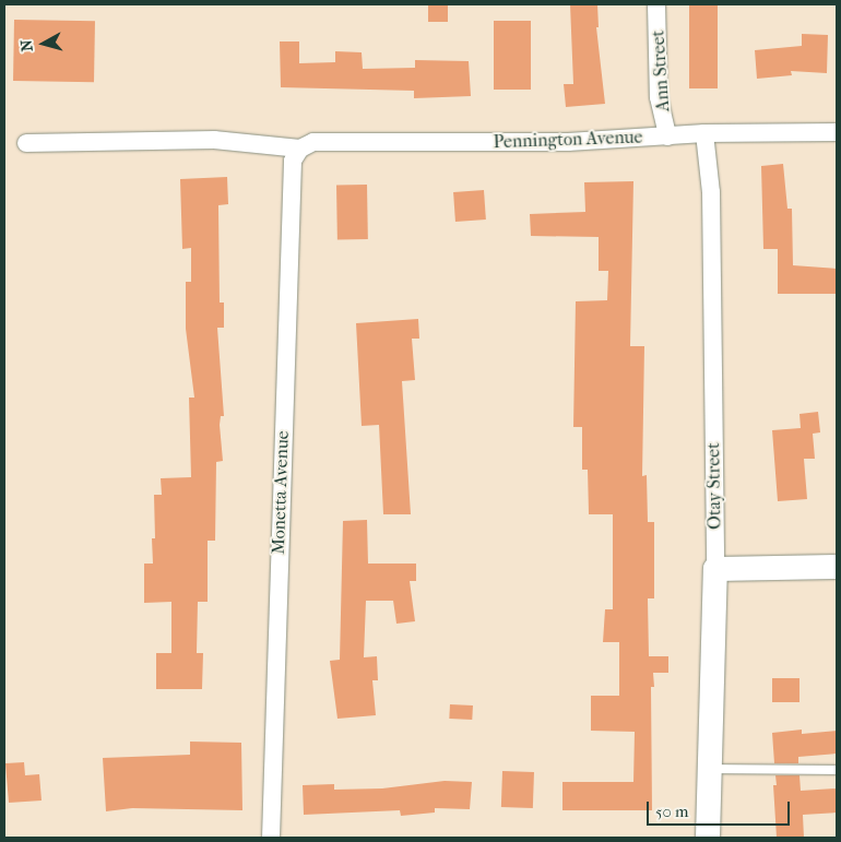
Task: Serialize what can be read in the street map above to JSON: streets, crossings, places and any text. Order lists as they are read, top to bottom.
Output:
{
  "streets": {
    "street": [
      "Ann Street",
      "Pennington Avenue",
      "Otay Street",
      "Monetta Avenue"
    ]
  },
  "crossings": [
    ["Ann Street", "Pennington Avenue"],
    ["Pennington Avenue", "Otay Street"],
    ["Pennington Avenue", "Monetta Avenue"]
  ],
  "scale_bar": "50 m",
  "north": "left"
}
